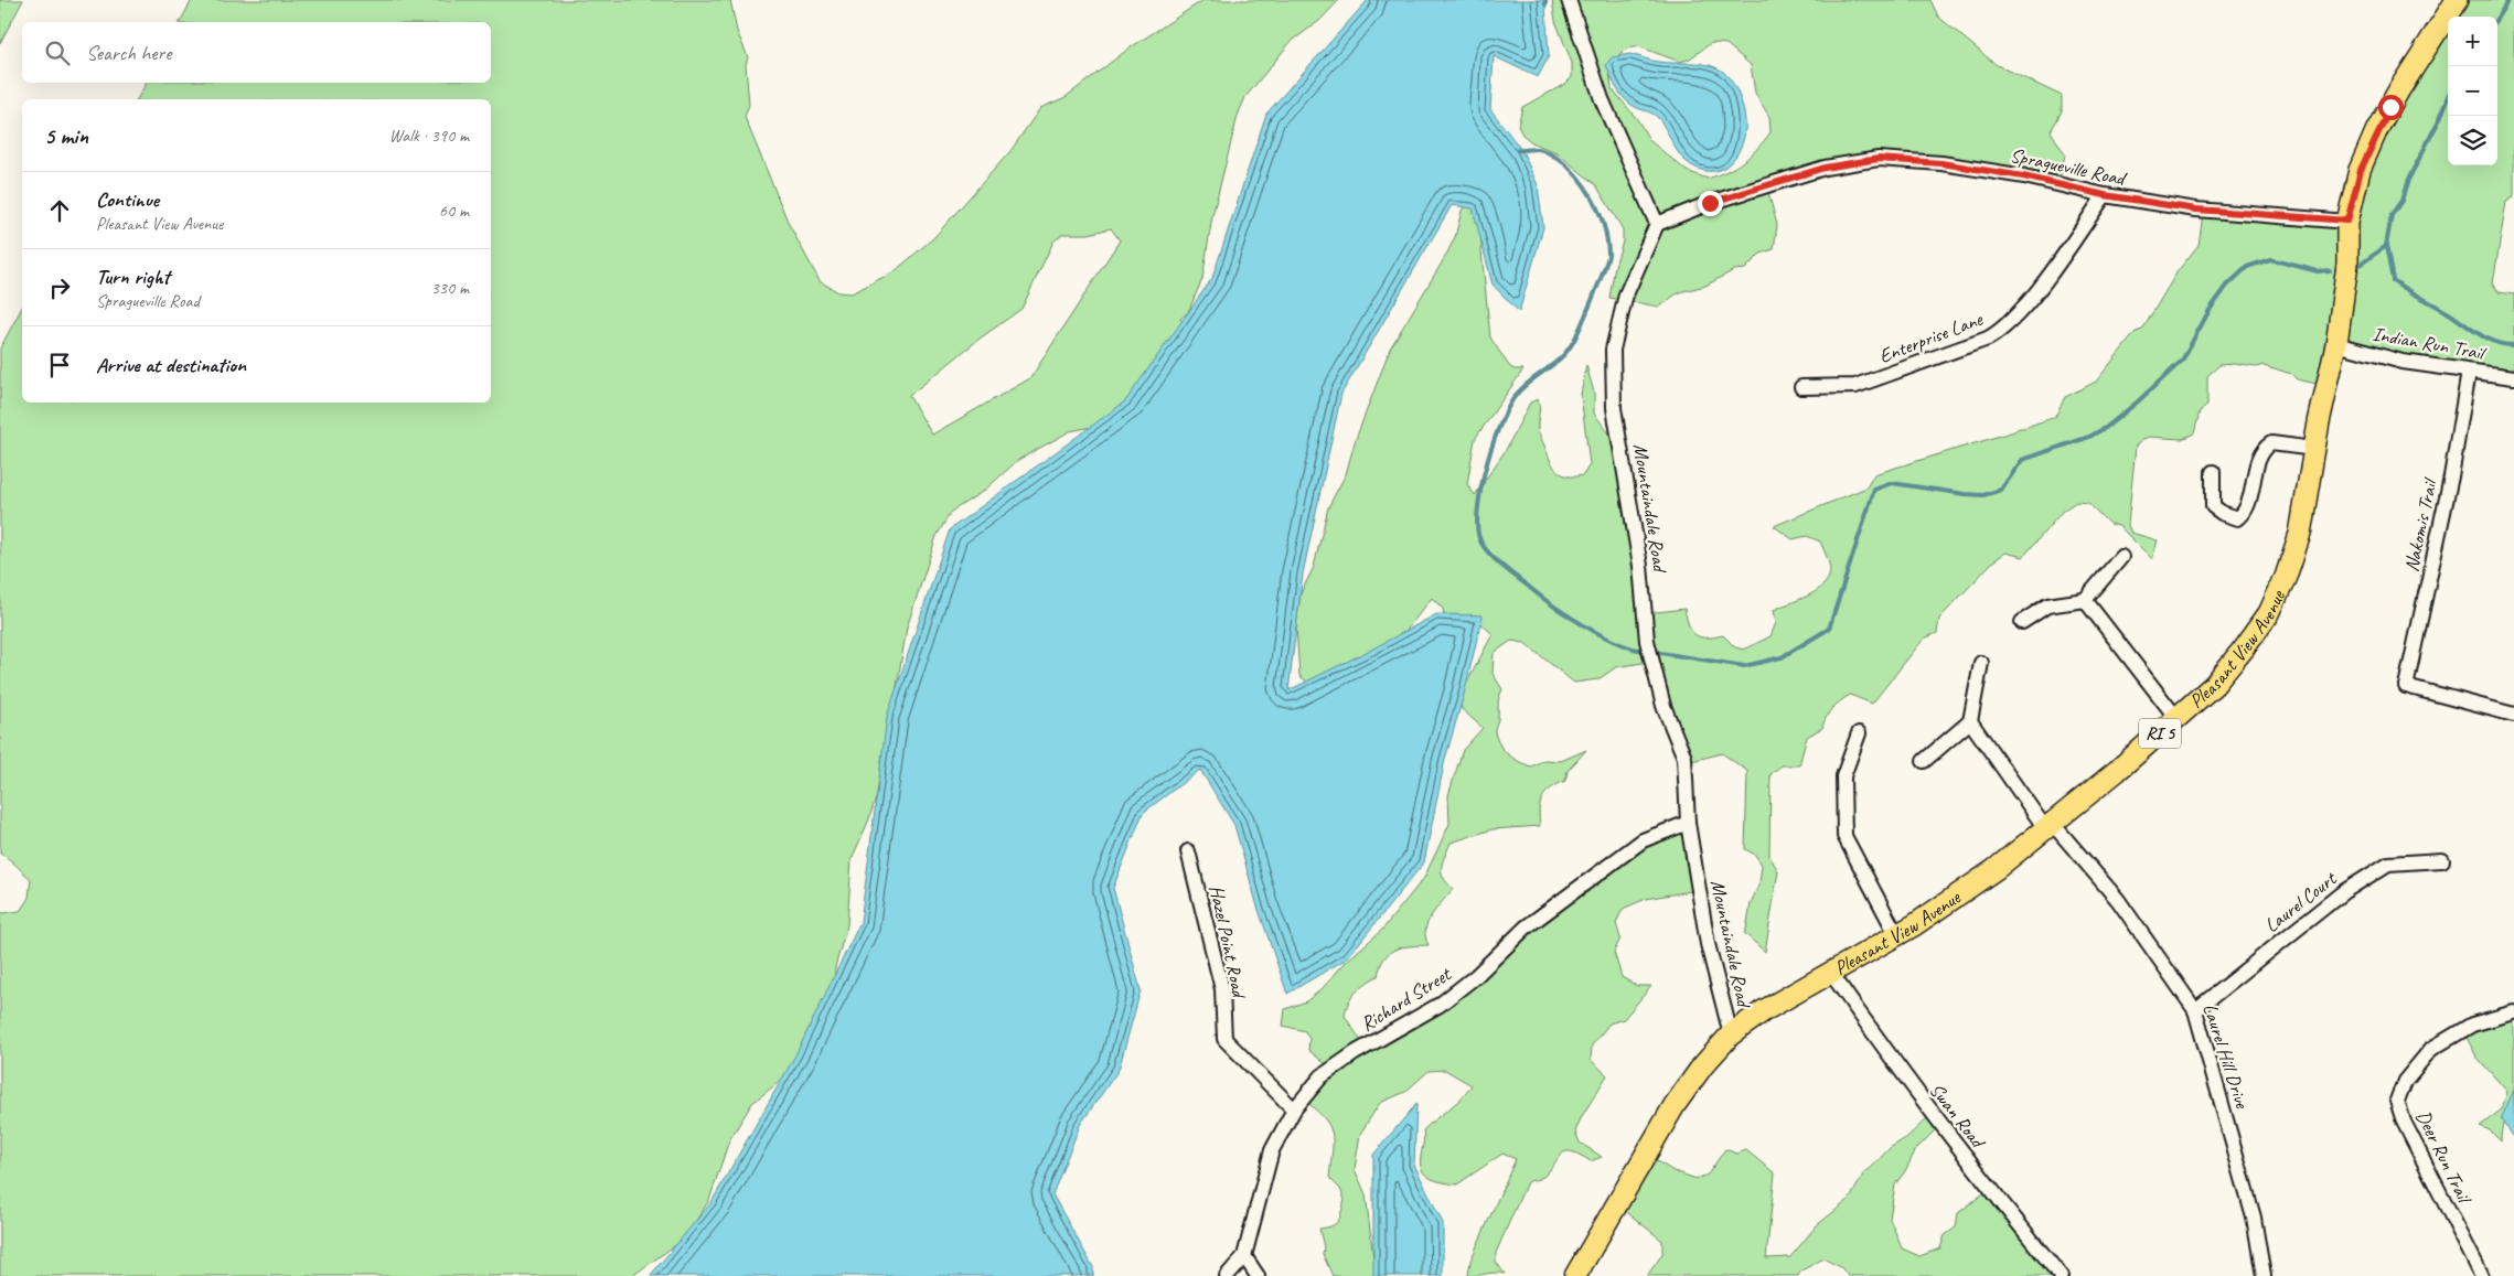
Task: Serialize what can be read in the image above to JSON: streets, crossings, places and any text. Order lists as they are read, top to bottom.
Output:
{
  "streets": {
    "main road": ["Pleasant View Avenue", "RI 5"],
    "street": [
      "Spragueville Road",
      "Enterprise Lane",
      "Indian Run Trail",
      "Mountaindale Road",
      "Nakomis Trail",
      "Laurel Court",
      "Hazel Point Road",
      "Richard Street",
      "Laurel Hill Drive",
      "Swan Road",
      "Deer Run Trail"
    ]
  },
  "crossings": [
    ["Spragueville Road", "Enterprise Lane"],
    ["Spragueville Road", "Mountaindale Road"],
    ["Spragueville Road", "Pleasant View Avenue"],
    ["Indian Run Trail", "Nakomis Trail"],
    ["Indian Run Trail", "Pleasant View Avenue"],
    ["Mountaindale Road", "Pleasant View Avenue"],
    ["Mountaindale Road", "Richard Street"],
    ["Pleasant View Avenue", "Laurel Hill Drive"],
    ["Pleasant View Avenue", "Swan Road"],
    ["Laurel Court", "Laurel Hill Drive"],
    ["Hazel Point Road", "Richard Street"]
  ],
  "page": {
    "map_buttons": ["+", "−"],
    "search": "Search here",
    "heading": ["5 min", "Walk · 390 m"],
    "list": [
      ["Continue", "Pleasant View Avenue", "60 m"],
      ["Turn right", "Spragueville Road", "330 m"],
      "Arrive at destination"
    ]
  }
}
